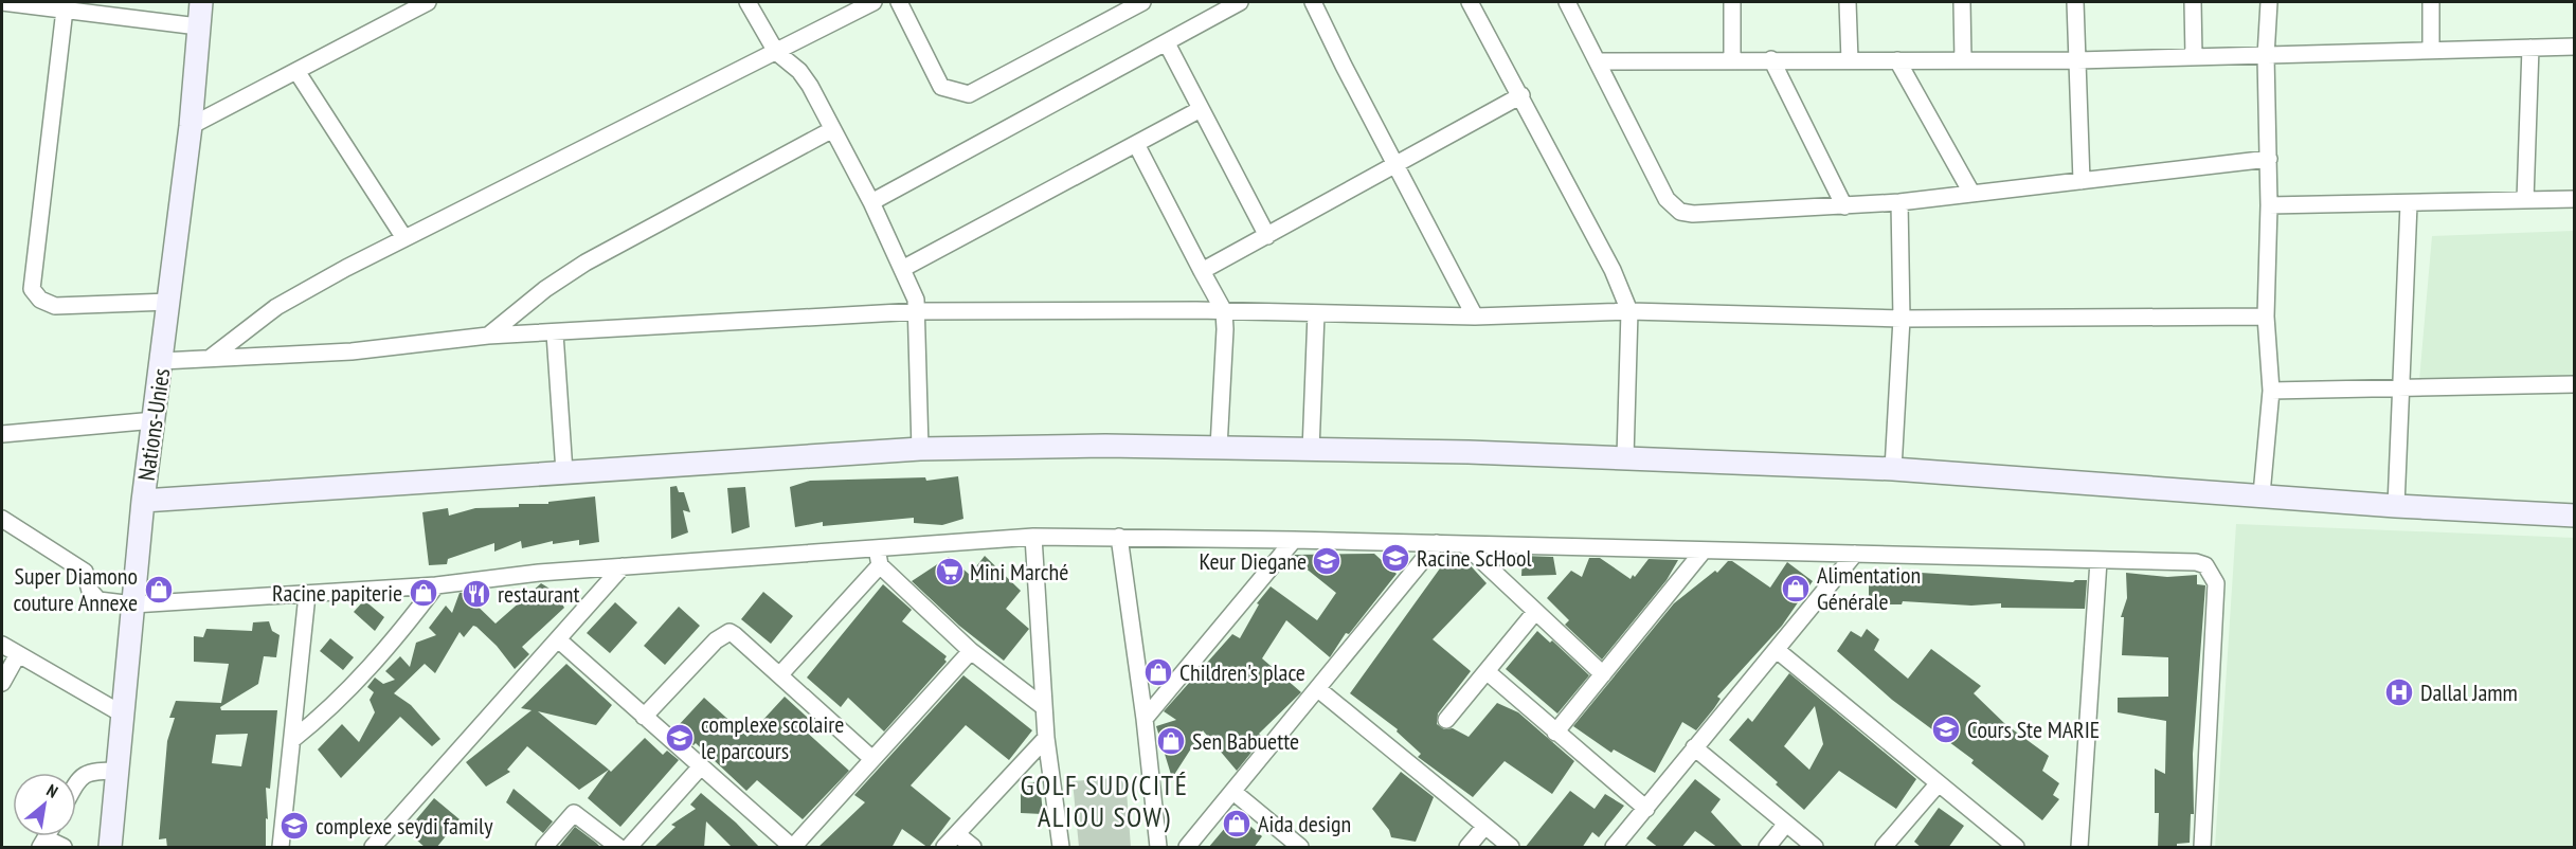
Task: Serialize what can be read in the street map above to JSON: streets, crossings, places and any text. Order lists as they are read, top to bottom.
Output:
{
  "streets": {
    "main road": ["Nations-Unies"]
  },
  "districts": ["GOLF SUD(CITÉ ALIOU SOW)"],
  "places": {
    "school or university": [
      "Racine ScHool",
      "Keur Diegane",
      "Cours Ste MARIE",
      "complexe scolaire le parcours",
      "complexe seydi family"
    ],
    "supermarket": ["Mini Marché"],
    "shop": [
      "Alimentation Générale",
      "Super Diamono couture Annexe",
      "Racine papiterie",
      "Children's place",
      "Sen Babuette",
      "Aida design"
    ],
    "restaurant": ["restaurant"],
    "hospital": ["Dallal Jamm"]
  },
  "north": "top right"
}
